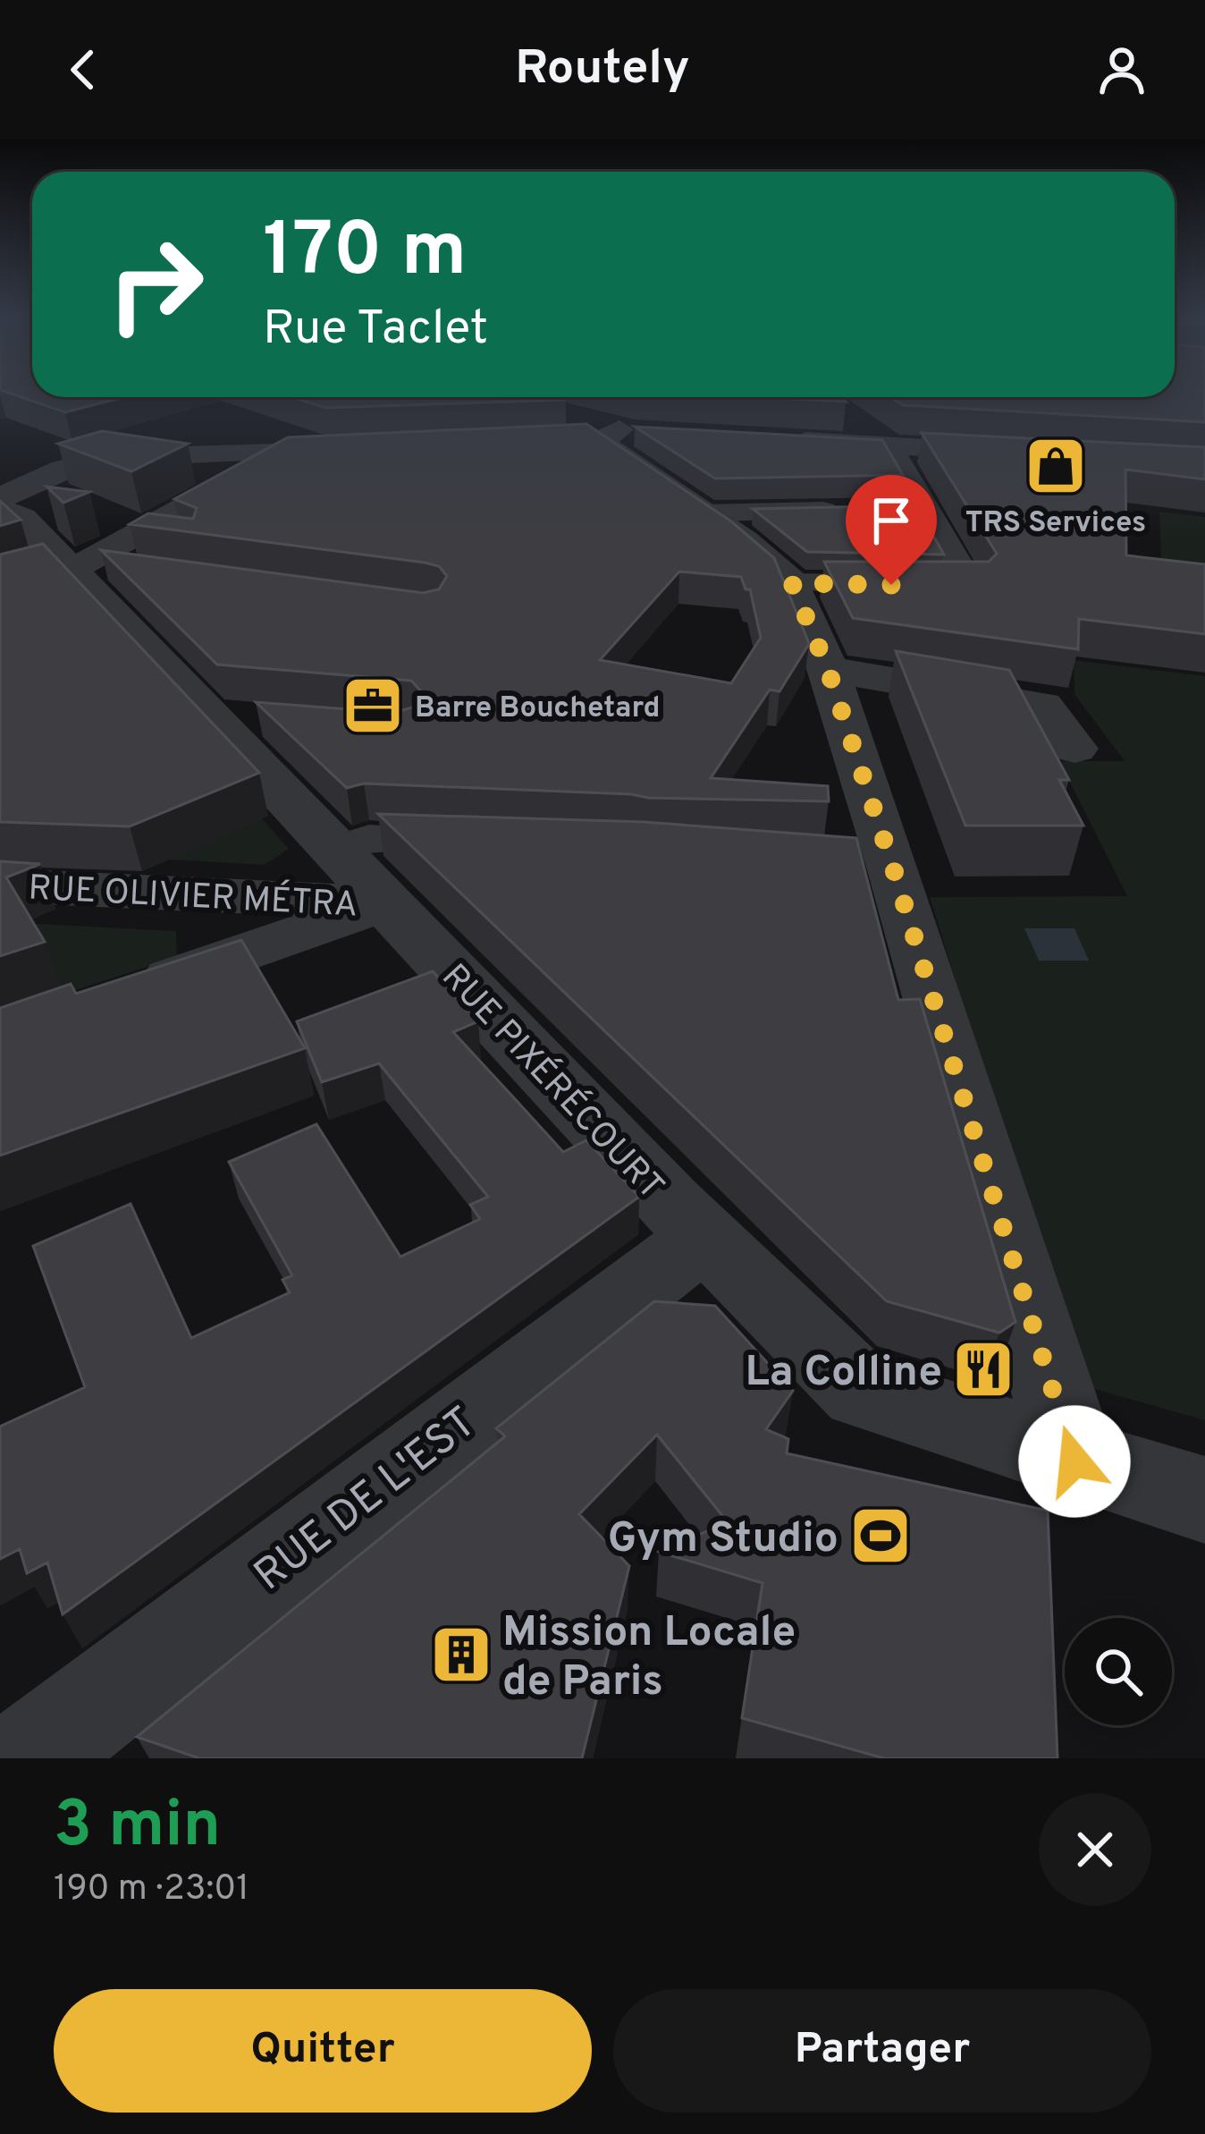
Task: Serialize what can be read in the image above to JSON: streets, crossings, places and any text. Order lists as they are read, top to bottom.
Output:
{
  "streets": {
    "street": ["RUE OLIVIER MÉTRA", "RUE PIXÉRÉCOURT", "RUE DE L'EST"]
  },
  "crossings": [
    ["RUE OLIVIER MÉTRA", "RUE PIXÉRÉCOURT"],
    ["RUE PIXÉRÉCOURT", "RUE DE L'EST"]
  ],
  "places": {
    "shop": ["TRS Services"],
    "office": ["Barre Bouchetard"],
    "restaurant": ["La Colline"],
    "sports": ["Gym Studio"],
    "building": ["Mission Locale de Paris"]
  },
  "page": {
    "header": "Routely",
    "turn": ["170 m", "Rue Taclet"],
    "heading": ["3 min", "190 m · 23:01"],
    "buttons": ["Quitter", "Partager"]
  }
}
